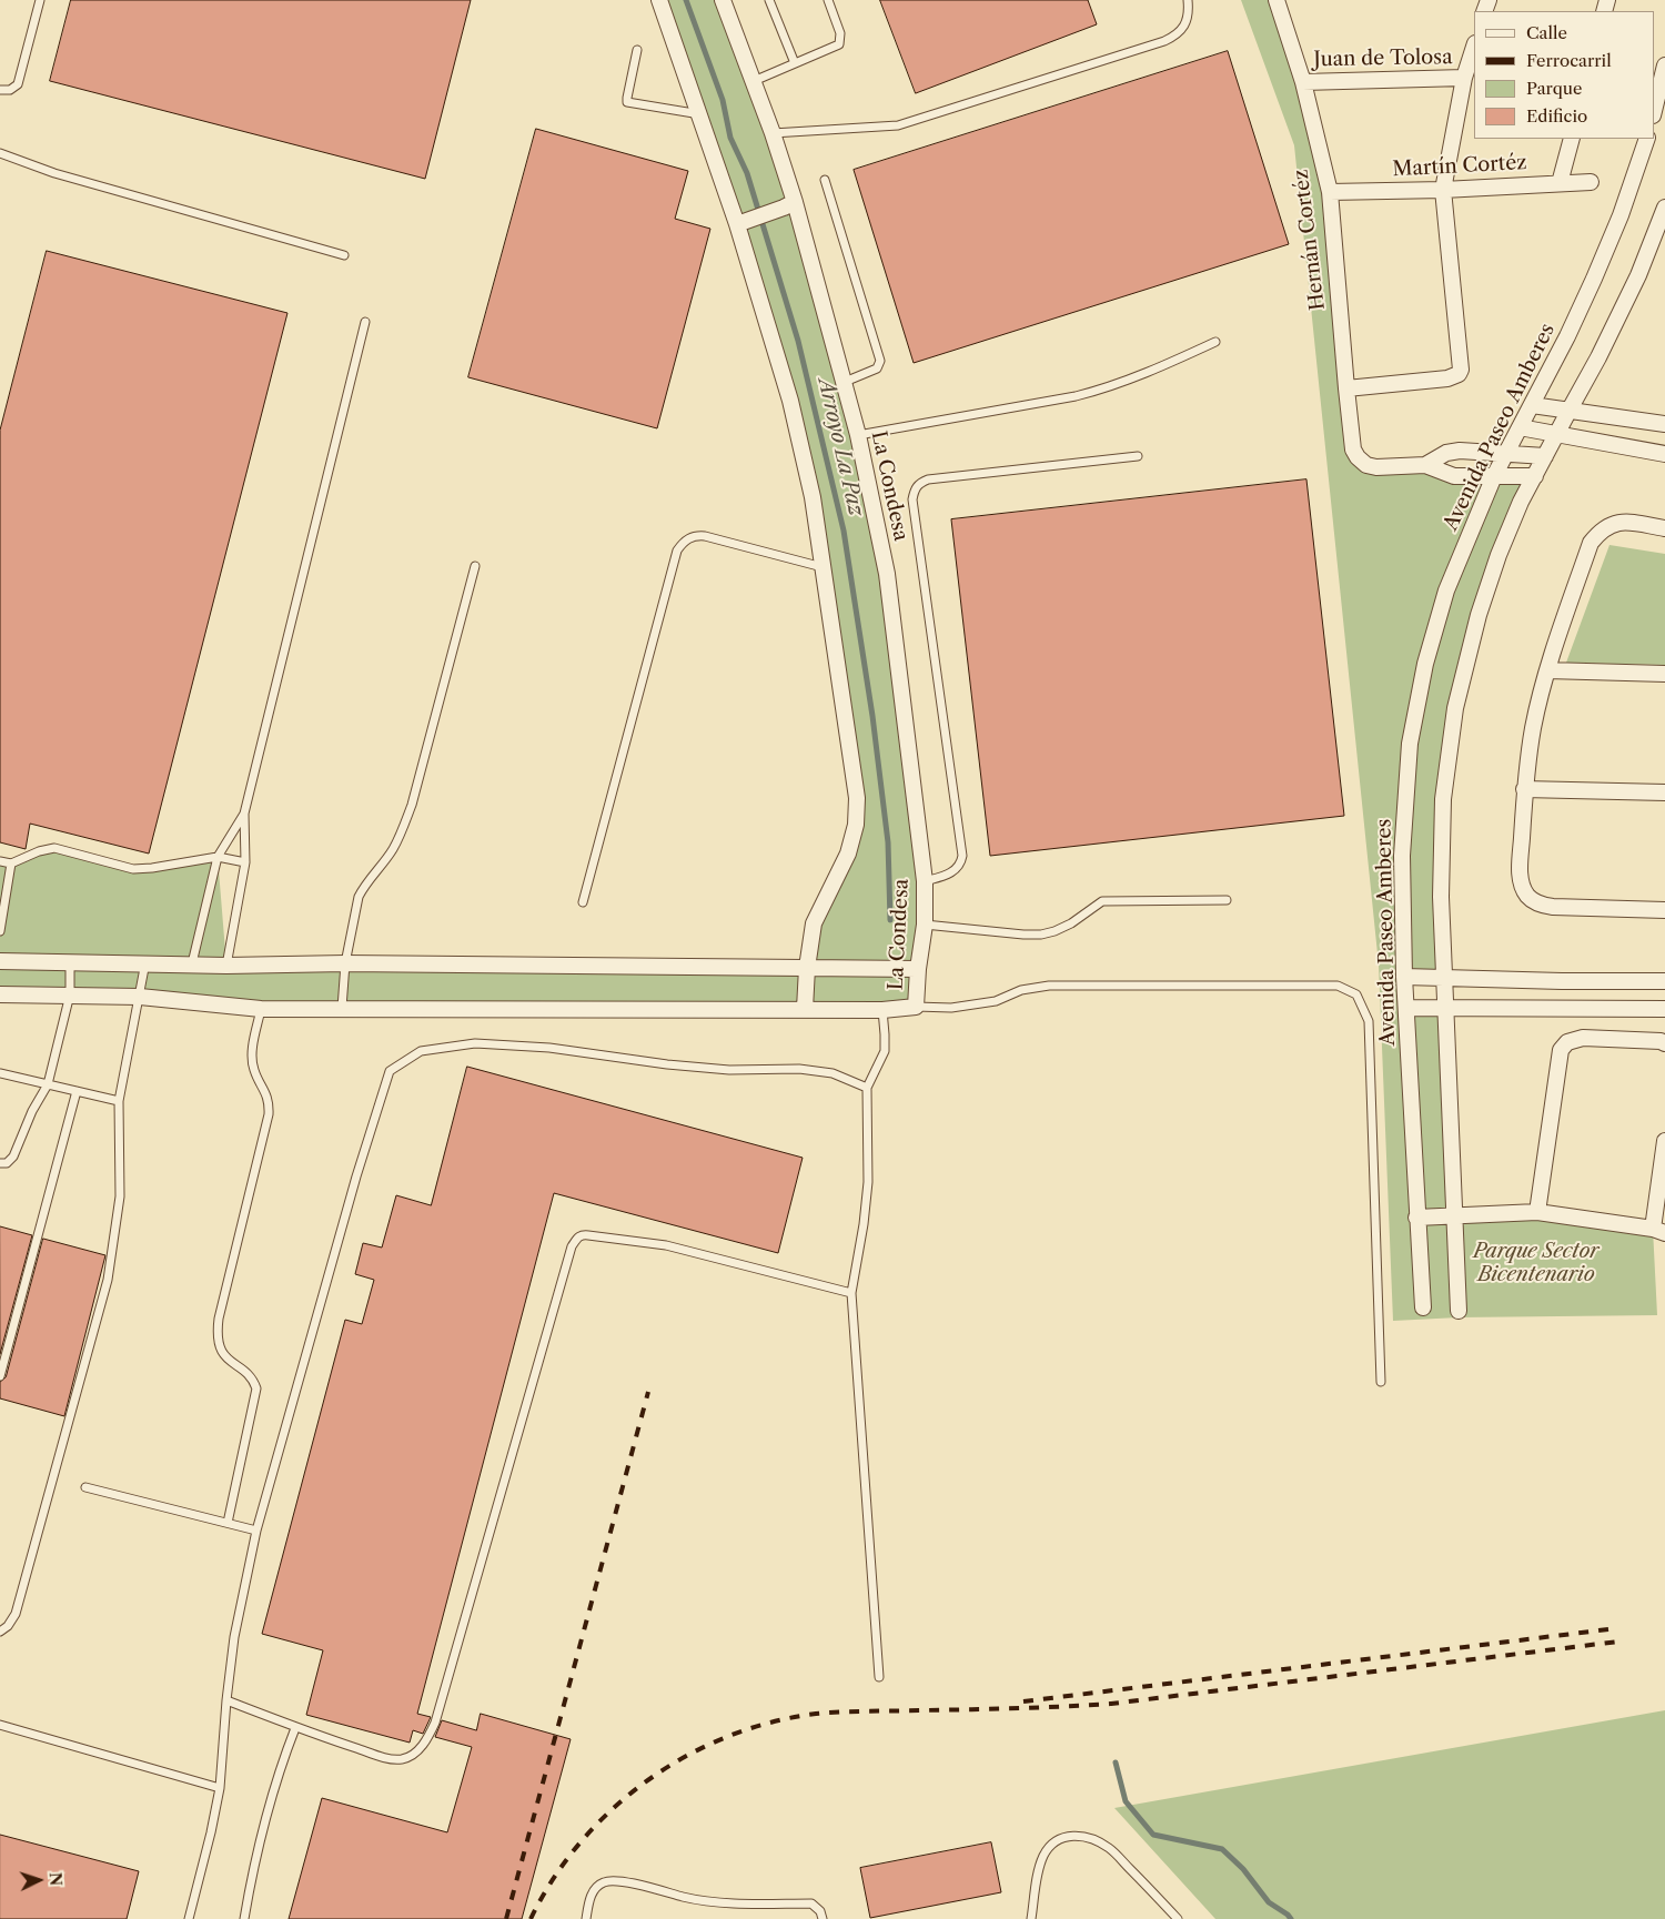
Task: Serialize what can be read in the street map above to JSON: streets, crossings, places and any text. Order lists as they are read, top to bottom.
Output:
{
  "streets": {
    "street": [
      "Juan de Tolosa",
      "Martín Cortéz",
      "Hernán Cortéz",
      "Avenida Paseo Amberes",
      "La Condesa"
    ]
  },
  "crossings": [
    ["Juan de Tolosa", "Hernán Cortéz"],
    ["Martín Cortéz", "Hernán Cortéz"]
  ],
  "water": ["Arroyo La Paz"],
  "parks": ["Parque Sector Bicentenario"],
  "legend": [
    "Calle",
    "Ferrocarril",
    "Parque",
    "Edificio"
  ],
  "north": "right"
}
